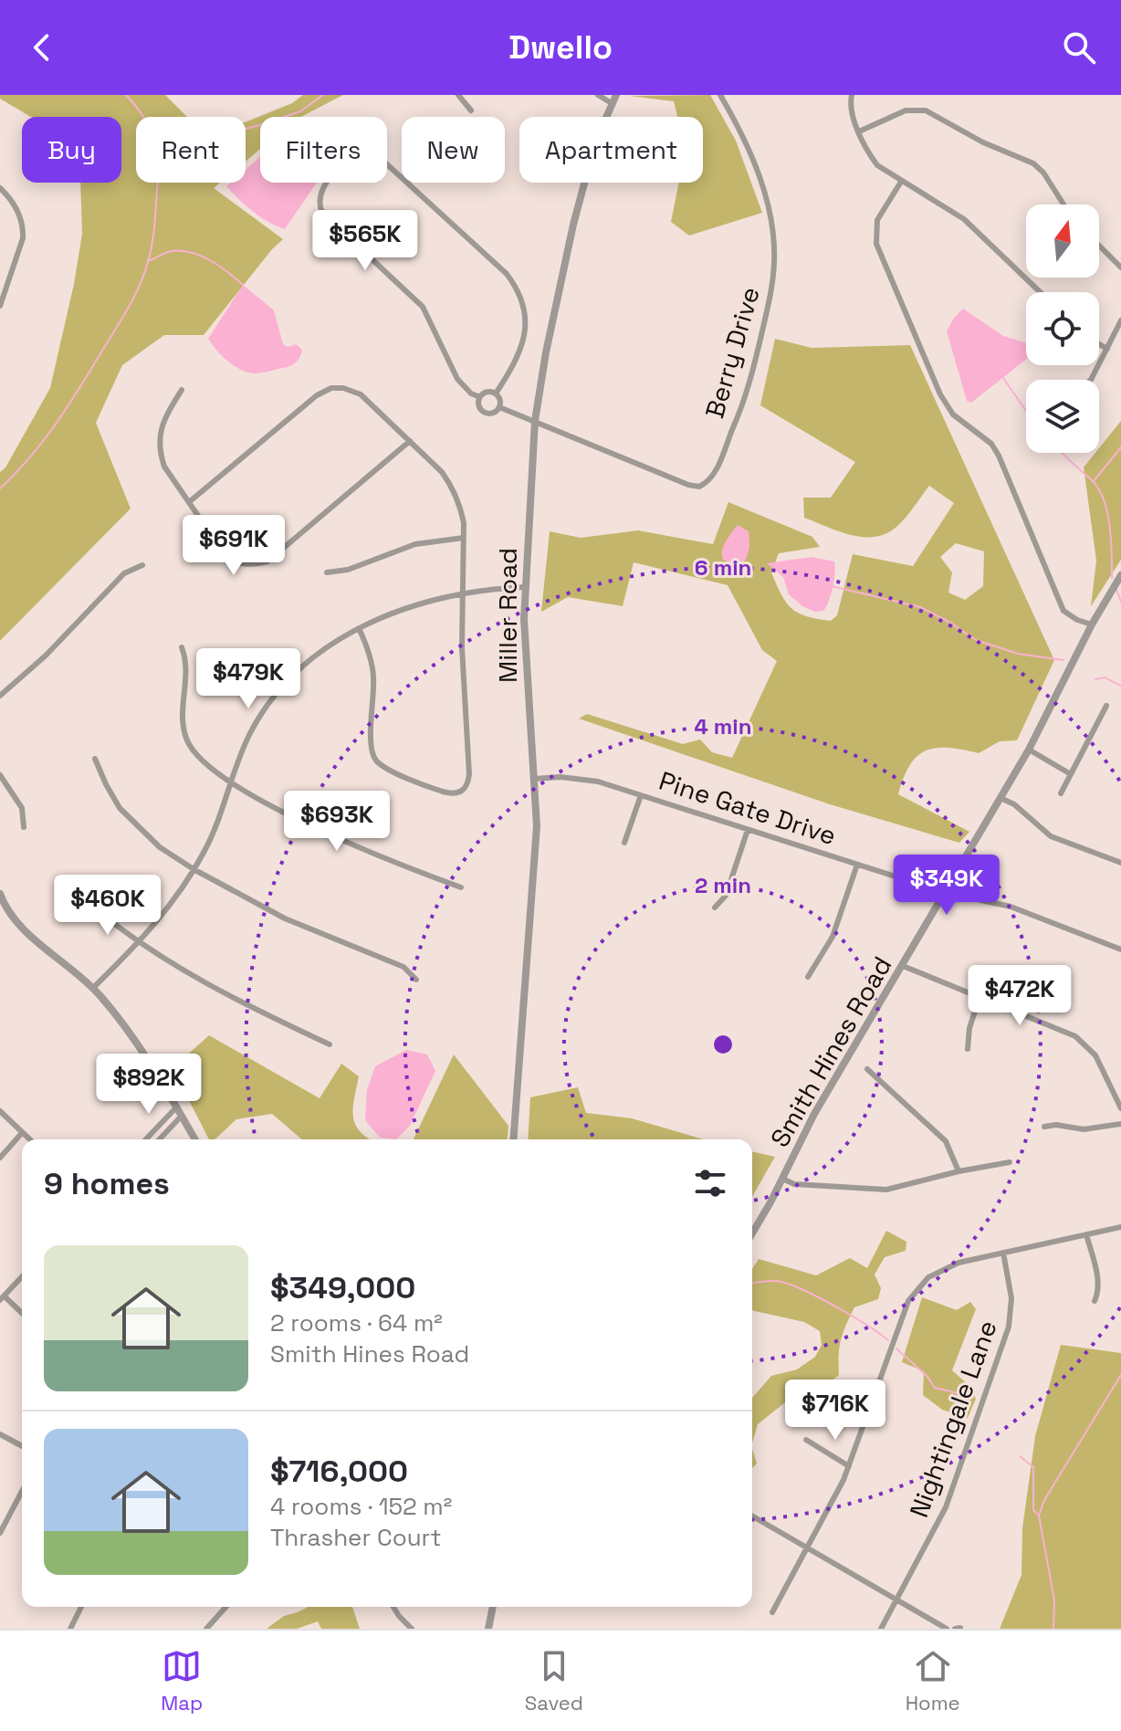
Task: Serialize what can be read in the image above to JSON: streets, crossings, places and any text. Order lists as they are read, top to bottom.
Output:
{
  "streets": {
    "street": [
      "Berry Drive",
      "Miller Road",
      "Pine Gate Drive",
      "Smith Hines Road",
      "Nightingale Lane"
    ]
  },
  "crossings": [
    ["Berry Drive", "Miller Road"],
    ["Miller Road", "Pine Gate Drive"],
    ["Pine Gate Drive", "Smith Hines Road"]
  ],
  "north": "top",
  "page": {
    "header": "Dwello",
    "chip": [
      "Buy",
      "Rent",
      "Filters",
      "New",
      "Apartment"
    ],
    "price": [
      "$565K",
      "$691K",
      "$479K",
      "$693K",
      "$349K",
      "$460K",
      "$472K",
      "$892K",
      "$716K"
    ],
    "heading": "9 homes",
    "list": [
      {
        "name": "$349,000",
        "note": "2 rooms · 64 m² · Smith Hines Road"
      },
      {
        "name": "$716,000",
        "note": "4 rooms · 152 m² · Thrasher Court"
      }
    ],
    "tabs": ["Map", "Saved", "Home"]
  },
  "rings": ["6 min", "4 min", "2 min"]
}
